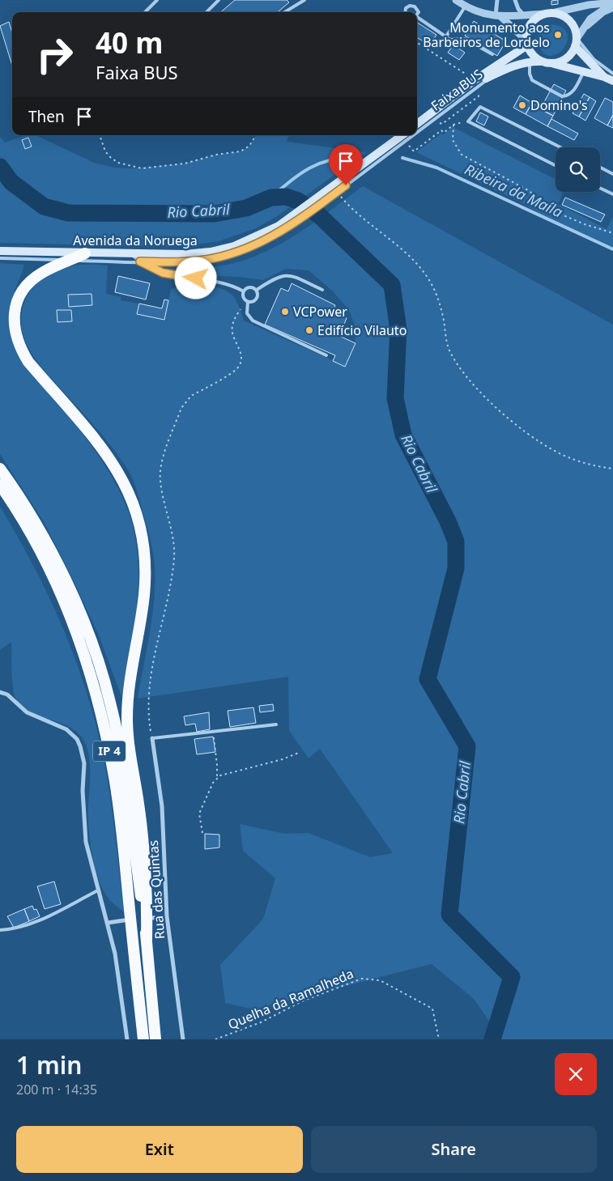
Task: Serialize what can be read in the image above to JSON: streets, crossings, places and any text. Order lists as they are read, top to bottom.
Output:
{
  "streets": {
    "highway": ["IP 4"],
    "main road": ["Avenida da Noruega"],
    "street": ["Rua das Quintas"],
    "lane": ["Faixa BUS"],
    "path": ["Quelha da Ramalheda"]
  },
  "crossings": [
    ["Faixa BUS", "Avenida da Noruega"]
  ],
  "water": ["Ribeira da Maíla", "Rio Cabril"],
  "places": [
    "Monumento aos Barbeiros de Lordelo",
    "Domino's",
    "VCPower",
    "Edifício Vilauto"
  ],
  "page": {
    "turn": ["40 m", "Faixa BUS"],
    "then": "Then",
    "heading": ["1 min", "200 m · 14:35"],
    "buttons": ["Exit", "Share"]
  }
}
